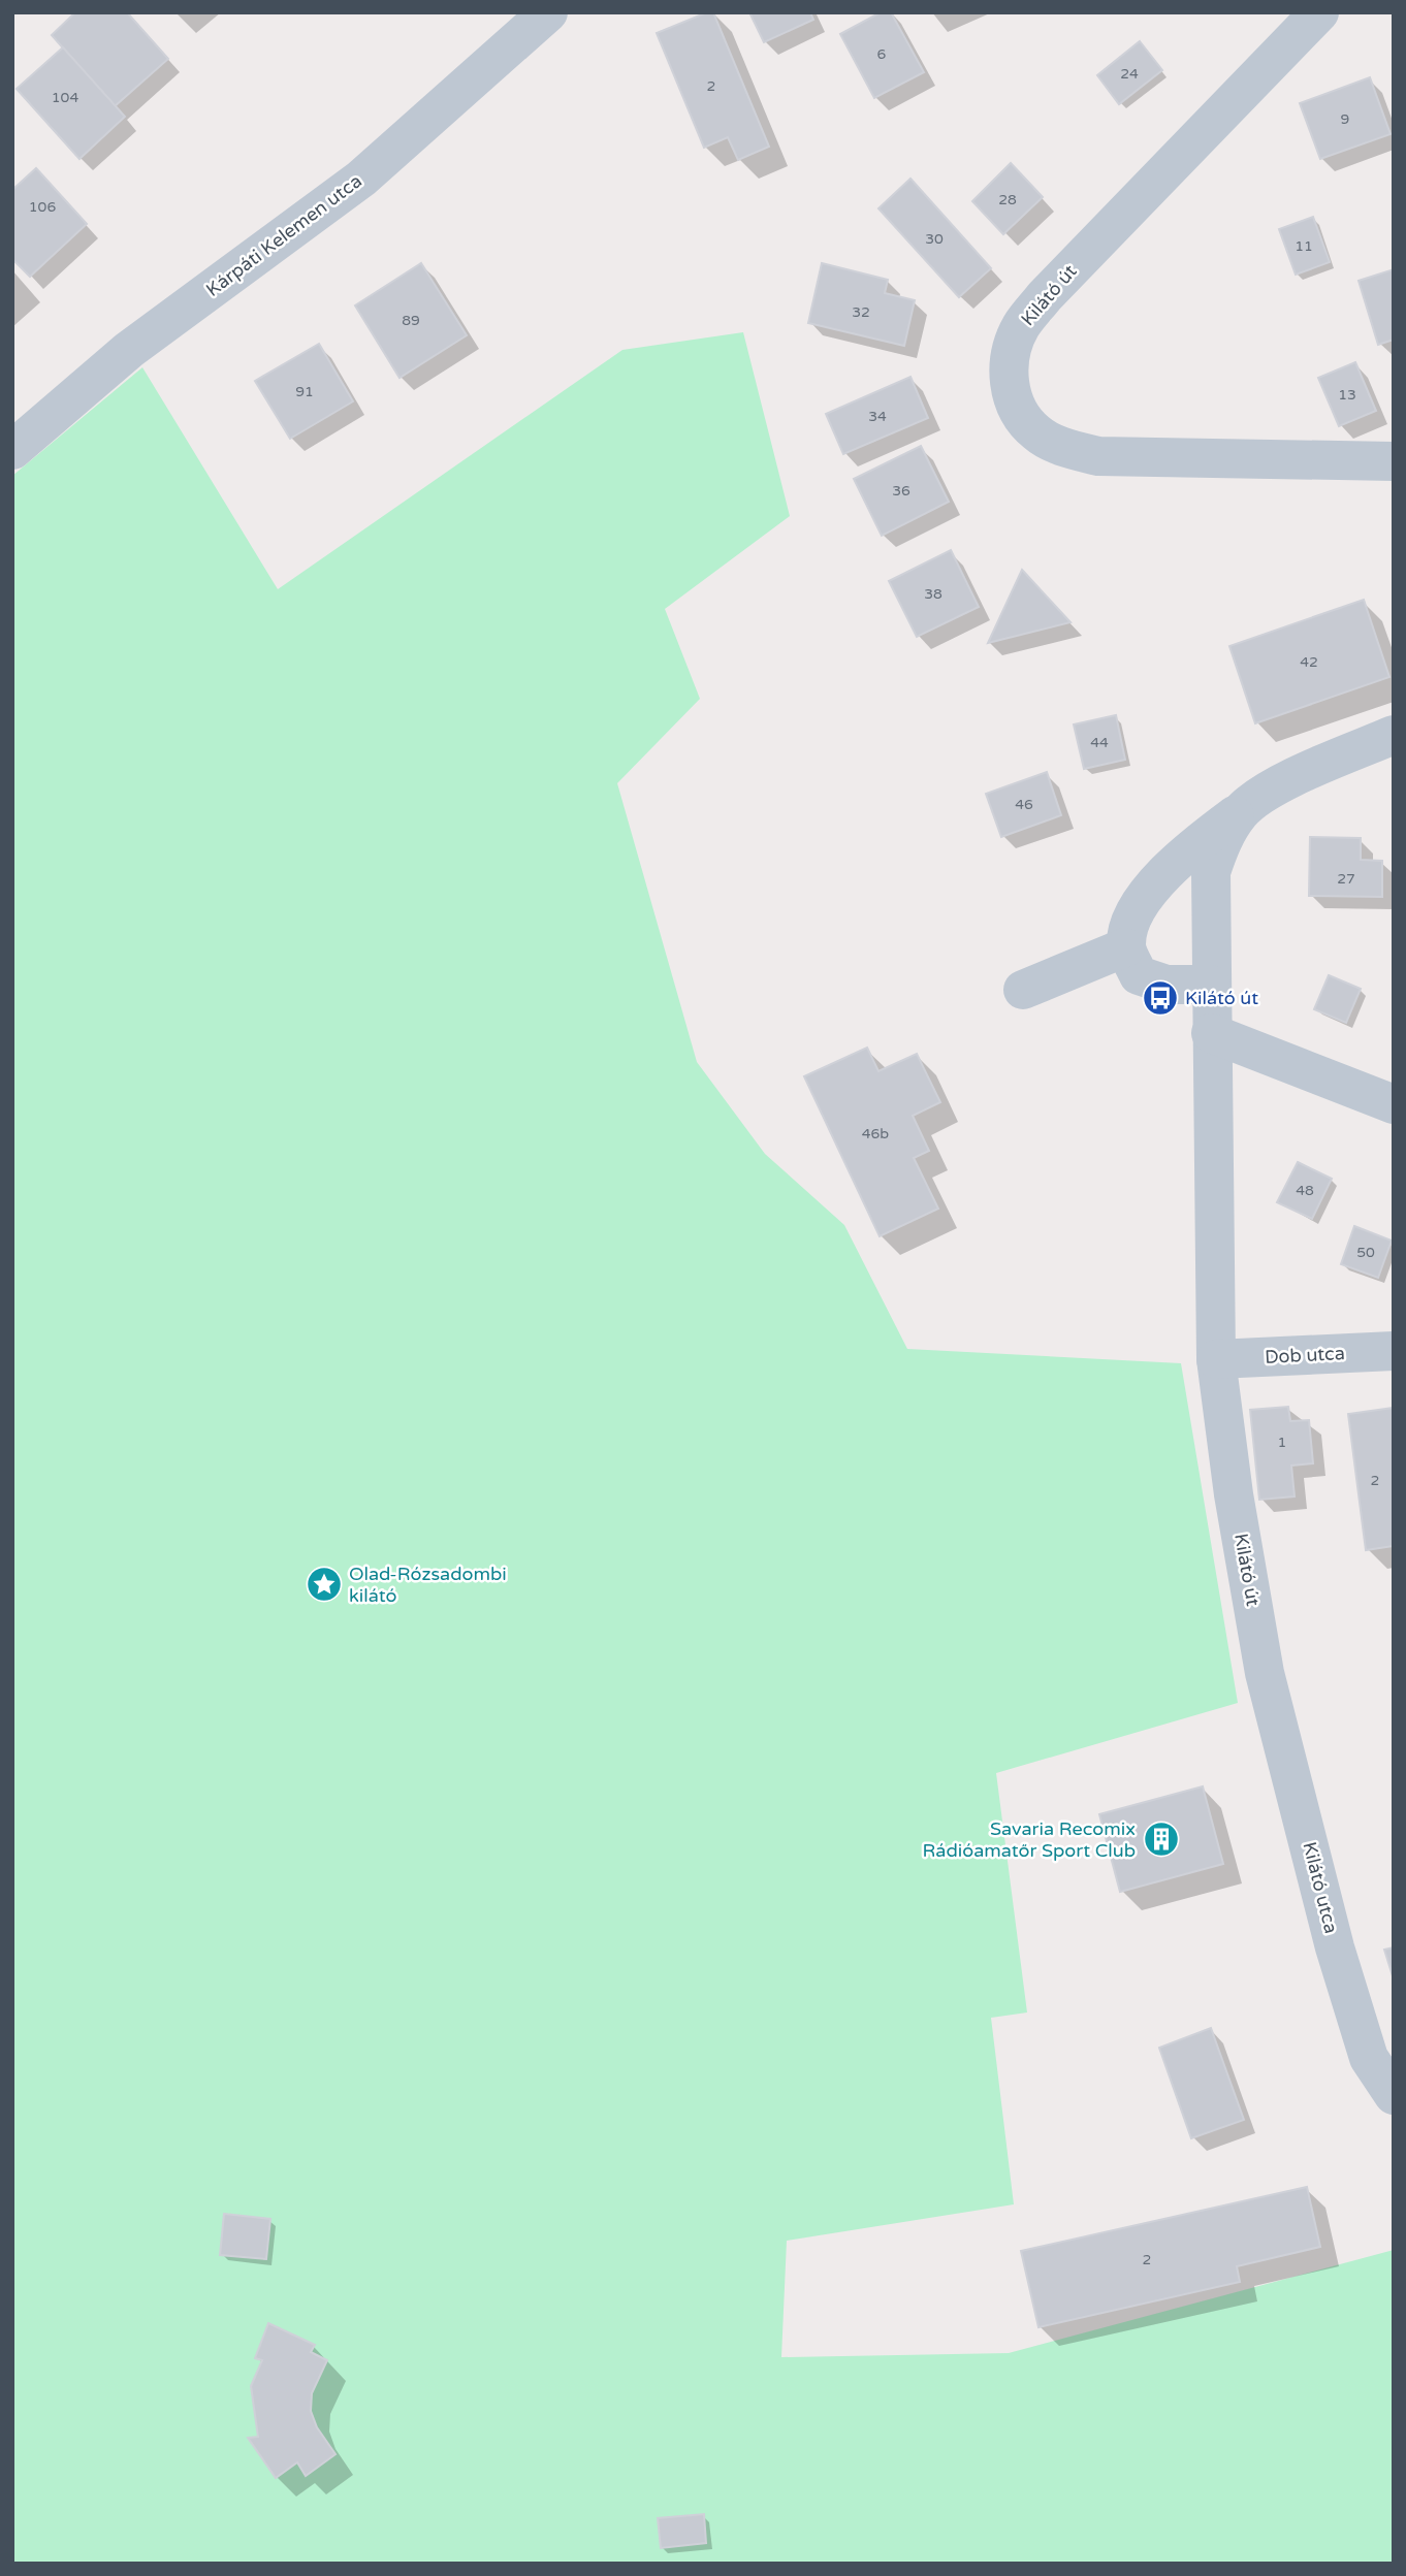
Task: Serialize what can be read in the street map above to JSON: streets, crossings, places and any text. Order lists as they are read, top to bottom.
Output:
{
  "streets": {
    "street": [
      "Kárpáti Kelemen utca",
      "Kilátó út",
      "Dob utca",
      "Kilátó utca"
    ]
  },
  "crossings": [
    ["Kilátó út", "Dob utca"],
    ["Kilátó út", "Kilátó utca"]
  ],
  "places": {
    "bus stop": ["Kilátó út"],
    "place": ["Olad-Rózsadombi kilátó"],
    "building": ["Savaria Recomix Rádióamatőr Sport Club"]
  },
  "house_numbers": [
    "6",
    "24",
    "2",
    "104",
    "9",
    "28",
    "106",
    "30",
    "11",
    "32",
    "89",
    "91",
    "13",
    "34",
    "36",
    "38",
    "42",
    "44",
    "46",
    "27",
    "46b",
    "48",
    "50",
    "1",
    "2",
    "2"
  ]
}
